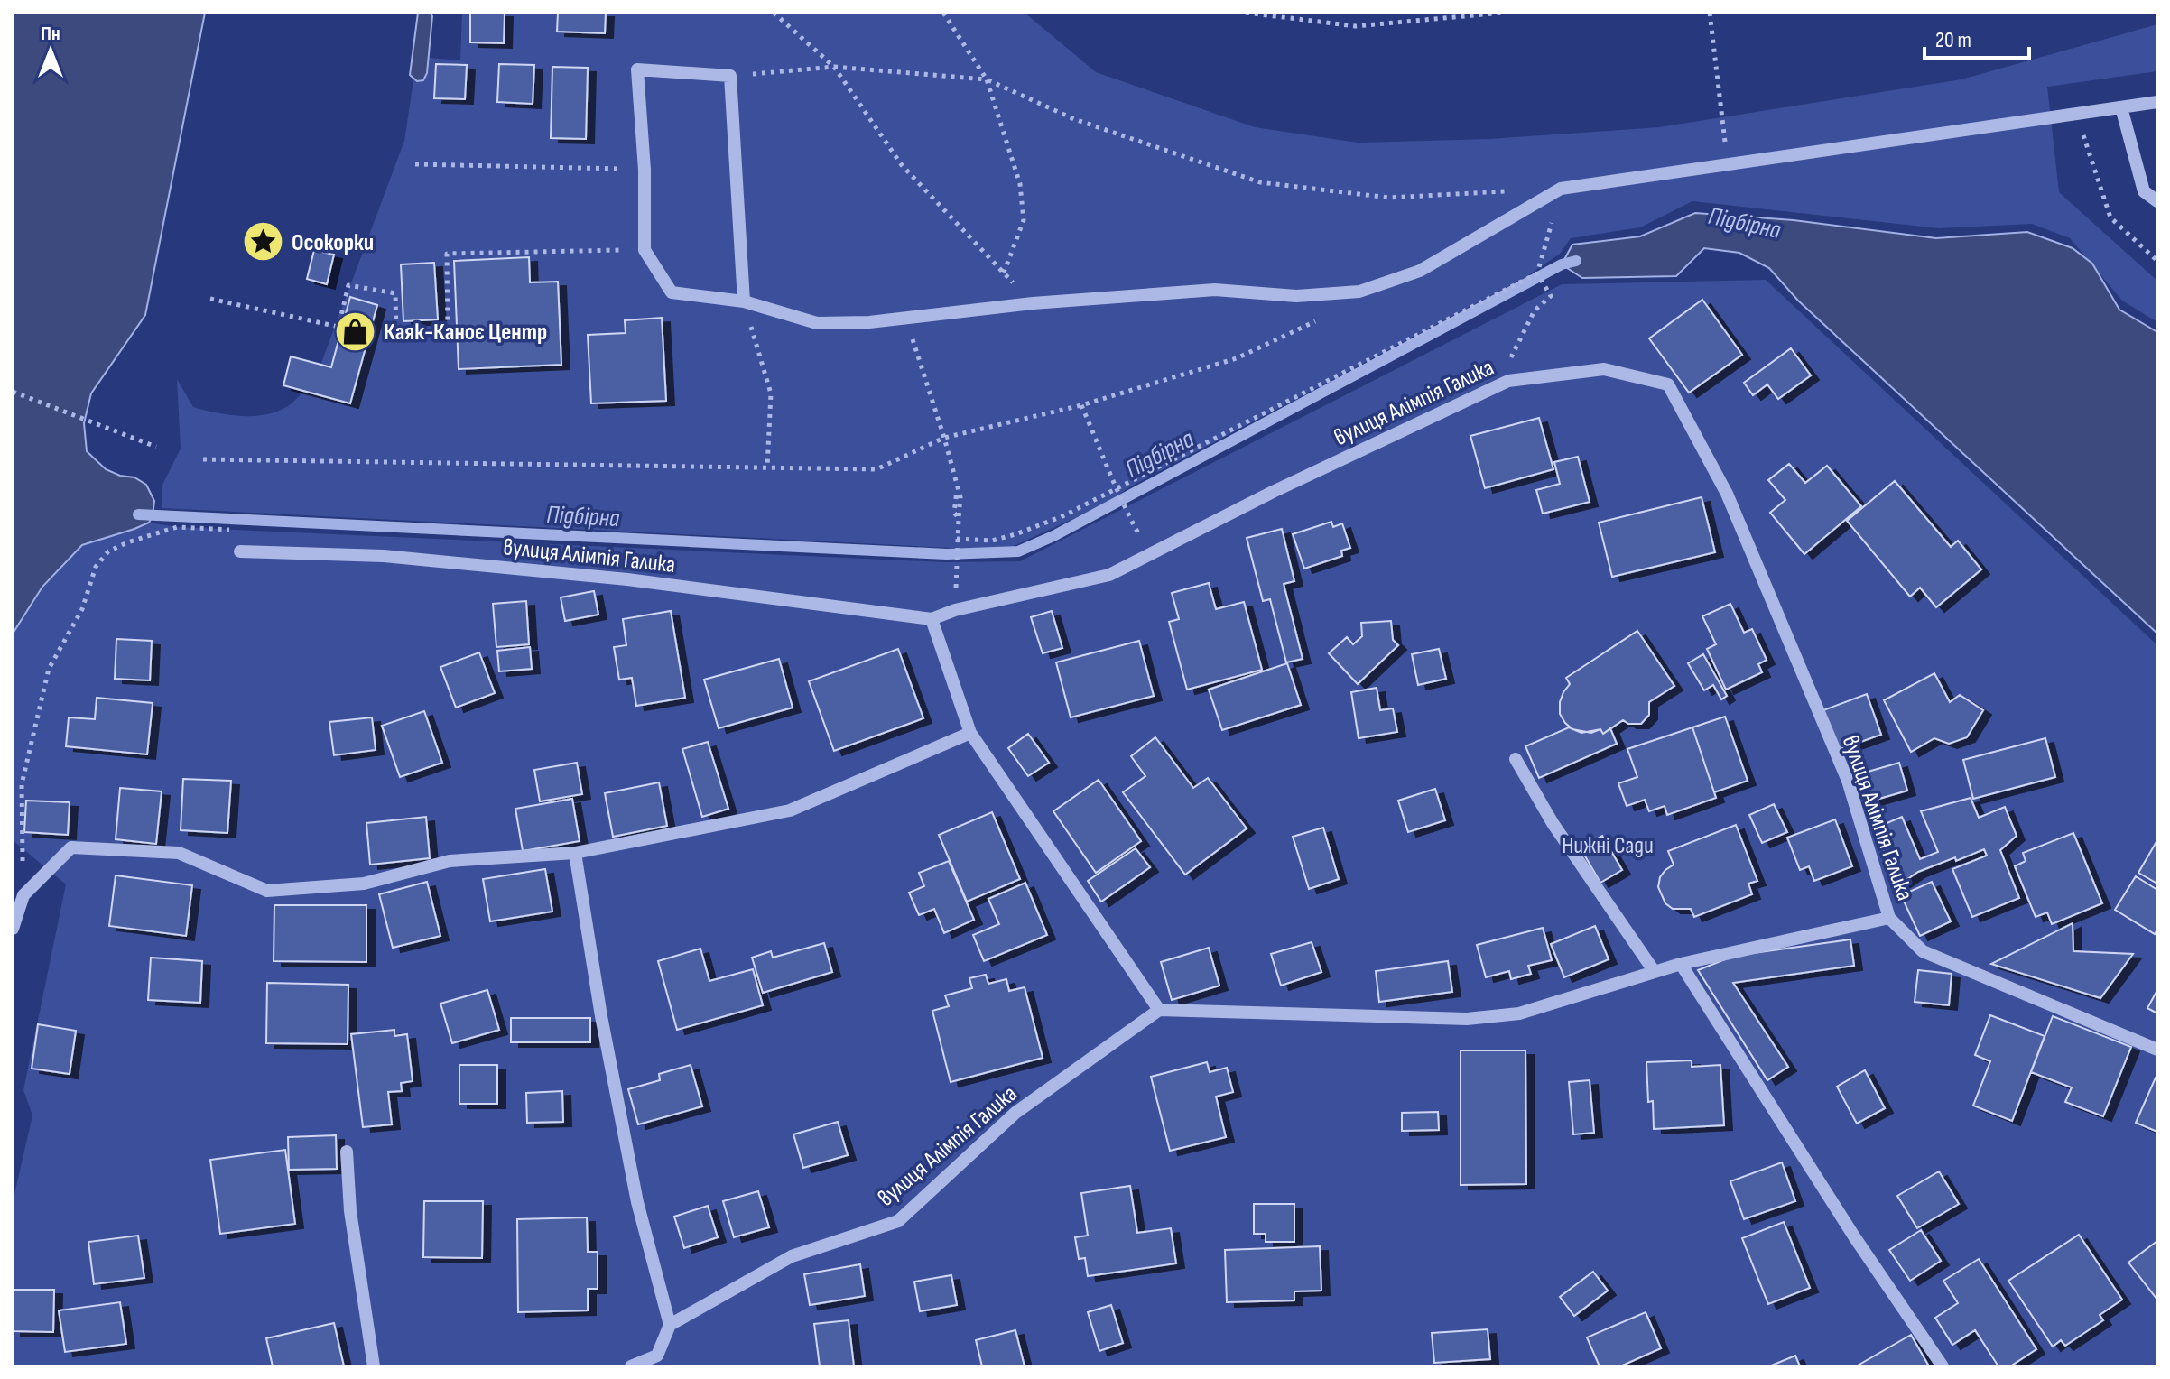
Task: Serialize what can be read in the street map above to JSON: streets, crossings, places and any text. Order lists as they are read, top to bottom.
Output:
{
  "streets": {
    "street": ["вулиця Алімпія Галика"]
  },
  "water": ["Підбірна"],
  "parks": ["Нижні Сади"],
  "places": {
    "place": ["Осокорки"],
    "shop": ["Каяк-Каноє Центр"]
  },
  "scale_bar": "20 m",
  "north": "top"
}
